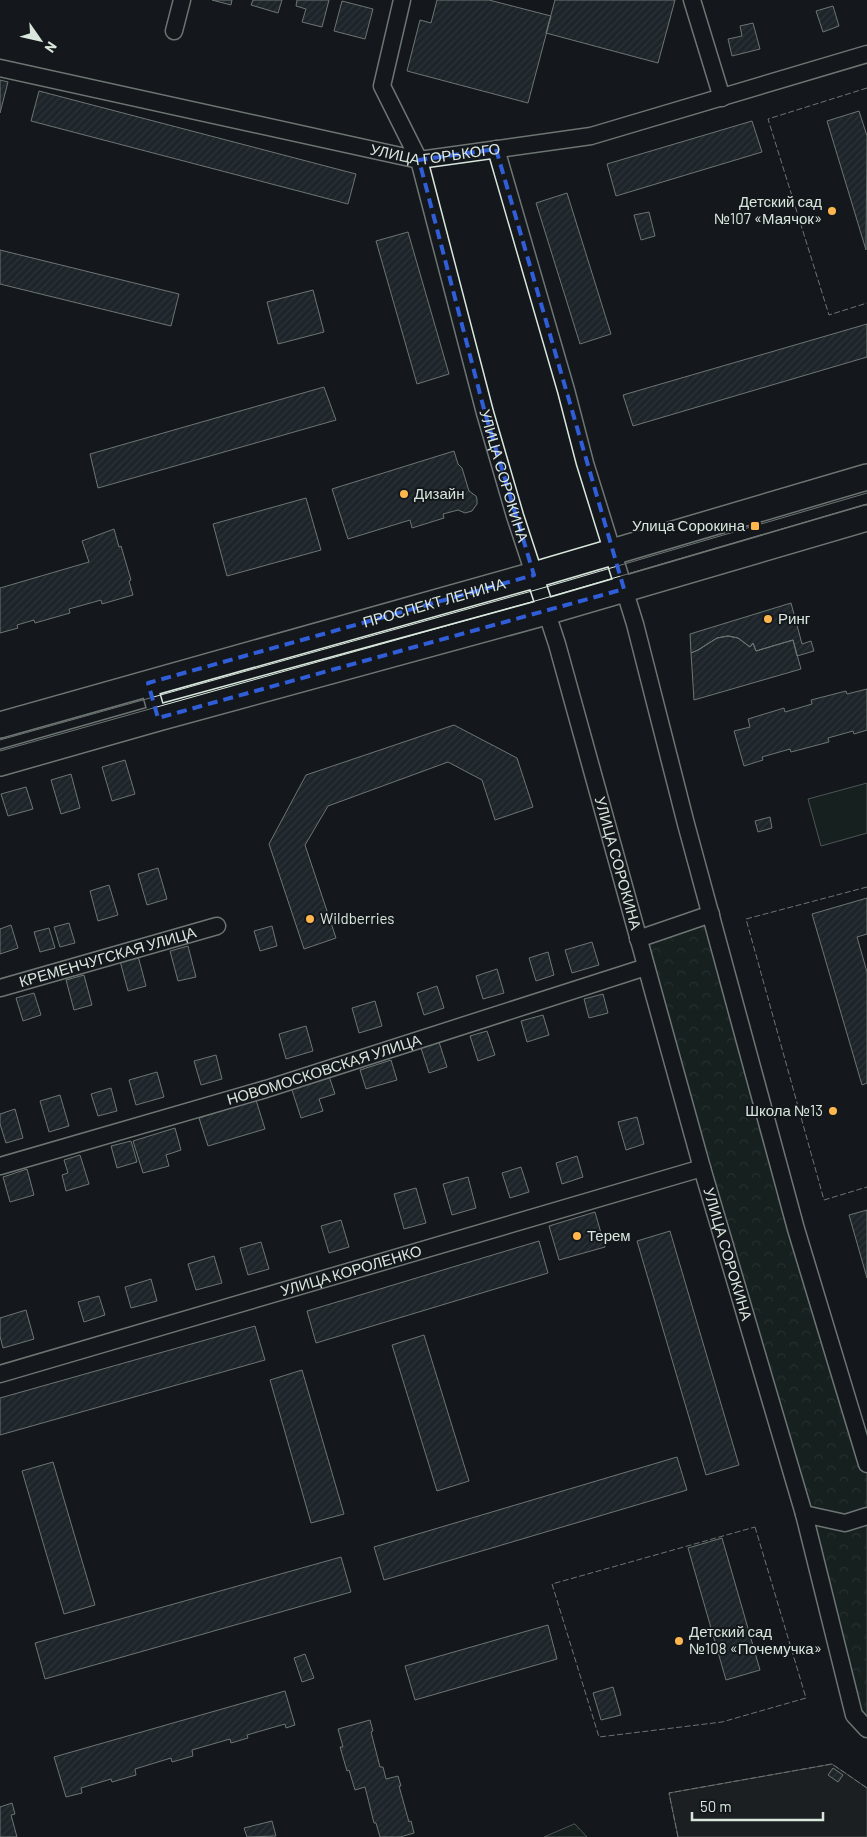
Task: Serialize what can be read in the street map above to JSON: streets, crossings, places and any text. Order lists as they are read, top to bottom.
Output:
{
  "streets": {
    "main road": ["ПРОСПЕКТ ЛЕНИНА"],
    "street": [
      "УЛИЦА ГОРЬКОГО",
      "УЛИЦА СОРОКИНА",
      "КРЕМЕНЧУГСКАЯ УЛИЦА",
      "НОВОМОСКОВСКАЯ УЛИЦА",
      "УЛИЦА КОРОЛЕНКО"
    ]
  },
  "crossings": [
    ["УЛИЦА ГОРЬКОГО", "УЛИЦА СОРОКИНА"],
    ["УЛИЦА СОРОКИНА", "ПРОСПЕКТ ЛЕНИНА"],
    ["УЛИЦА СОРОКИНА", "НОВОМОСКОВСКАЯ УЛИЦА"],
    ["УЛИЦА СОРОКИНА", "УЛИЦА КОРОЛЕНКО"]
  ],
  "places": {
    "other": [
      "Детский сад №107 «Маячок»",
      "Дизайн",
      "Ринг",
      "Wildberries",
      "Школа №13",
      "Терем",
      "Детский сад №108 «Почемучка»"
    ],
    "transit": ["Улица Сорокина"]
  },
  "scale_bar": "50 m",
  "north": "bottom right"
}
